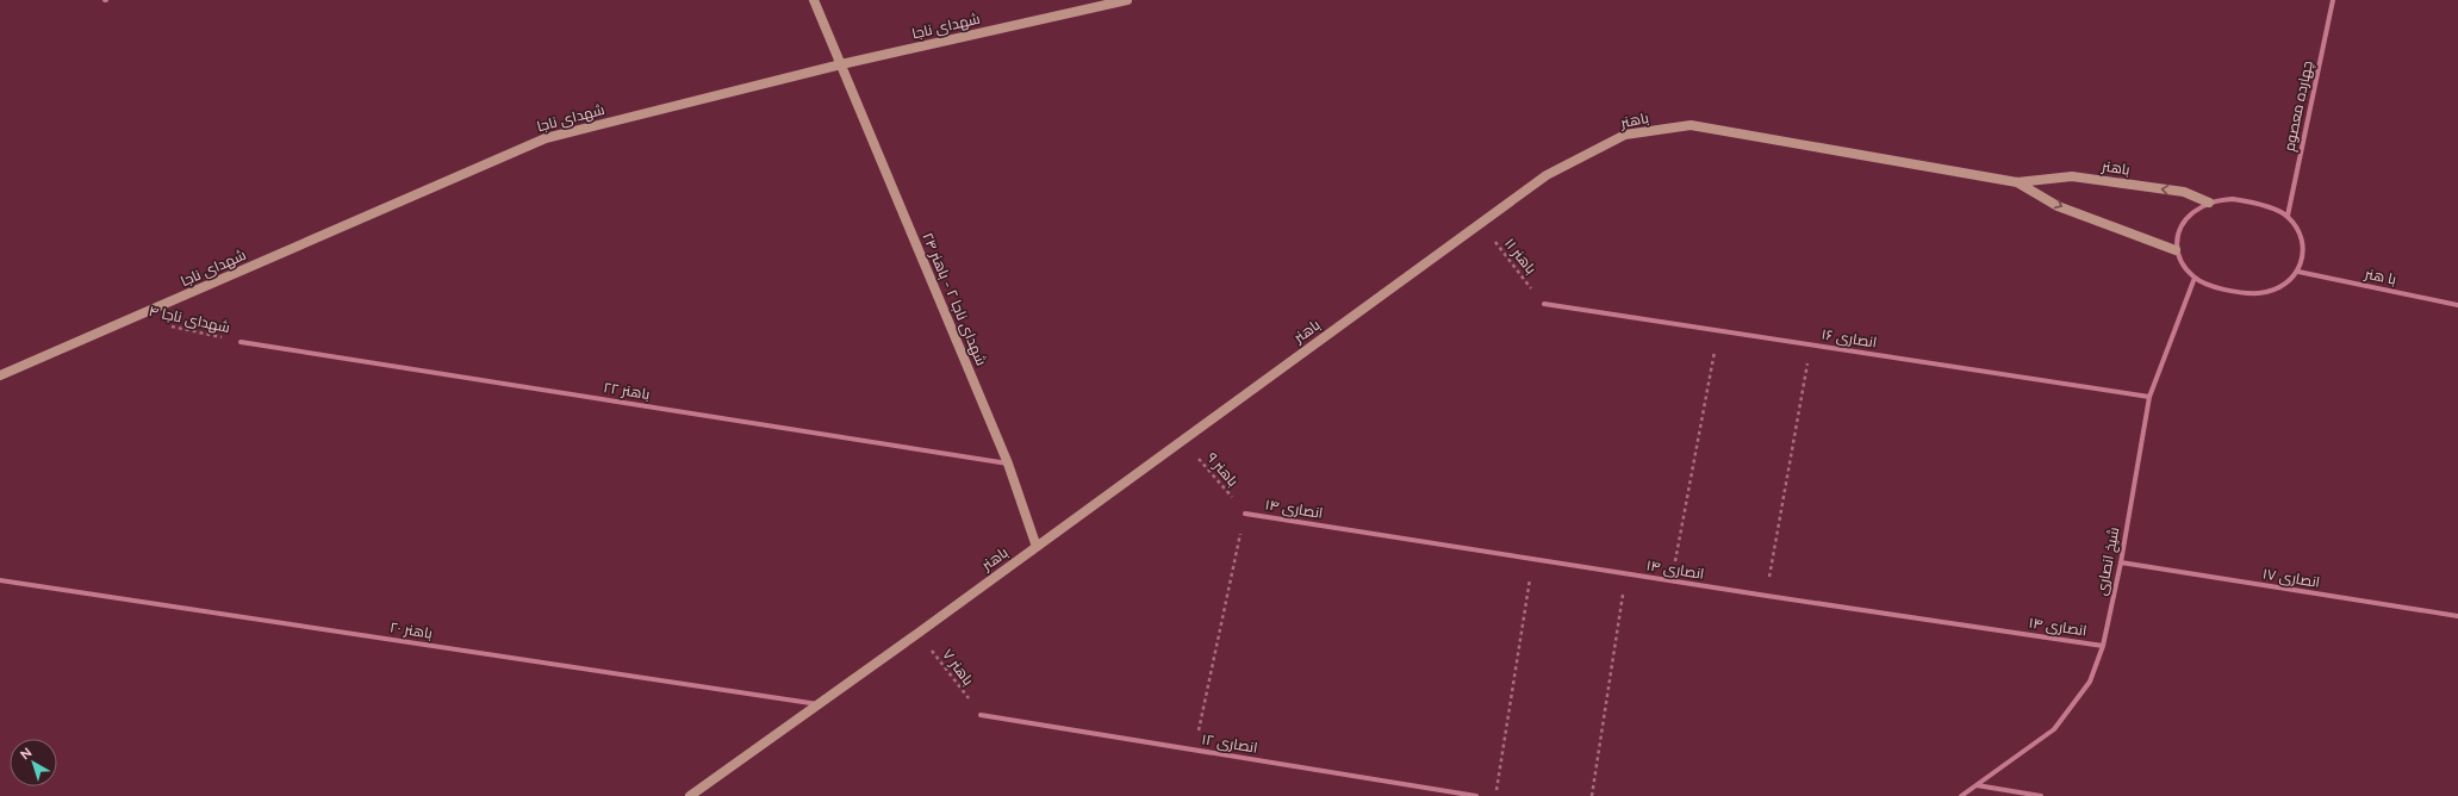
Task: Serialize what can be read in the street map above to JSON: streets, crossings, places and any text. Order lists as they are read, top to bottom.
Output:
{
  "streets": {
    "street": [
      "شهدای ناجا",
      "چهارده معصوم",
      "باهنر",
      "با هنر",
      "شهدای ناجا ۲ - باهنر ۲۴",
      "انصاری ۱۶",
      "باهنر ۲۲",
      "انصاری ۱۴",
      "شیخ انصاری",
      "انصاری ۱۷",
      "باهنر ۲۰",
      "انصاری ۱۲"
    ],
    "path": [
      "باهنر ۱۱",
      "شهدای ناجا ۴",
      "باهنر ۹",
      "باهنر ۷"
    ]
  },
  "crossings": [
    ["شهدای ناجا", "شهدای ناجا ۲ - باهنر ۲۴"],
    ["شهدای ناجا", "شهدای ناجا ۴"],
    ["چهارده معصوم", "باهنر"],
    ["چهارده معصوم", "با هنر"],
    ["چهارده معصوم", "شیخ انصاری"],
    ["باهنر", "باهنر ۱۱"],
    ["باهنر", "با هنر"],
    ["باهنر", "شهدای ناجا ۲ - باهنر ۲۴"],
    ["باهنر", "باهنر ۹"],
    ["باهنر", "شیخ انصاری"],
    ["باهنر", "باهنر ۲۰"],
    ["باهنر", "باهنر ۷"],
    ["باهنر ۱۱", "انصاری ۱۶"],
    ["با هنر", "شیخ انصاری"],
    ["شهدای ناجا ۲ - باهنر ۲۴", "باهنر ۲۲"],
    ["شهدای ناجا ۴", "باهنر ۲۲"],
    ["انصاری ۱۶", "شیخ انصاری"],
    ["باهنر ۹", "انصاری ۱۴"],
    ["انصاری ۱۴", "شیخ انصاری"],
    ["شیخ انصاری", "انصاری ۱۷"],
    ["باهنر ۷", "انصاری ۱۲"]
  ],
  "north": "top left"
}
